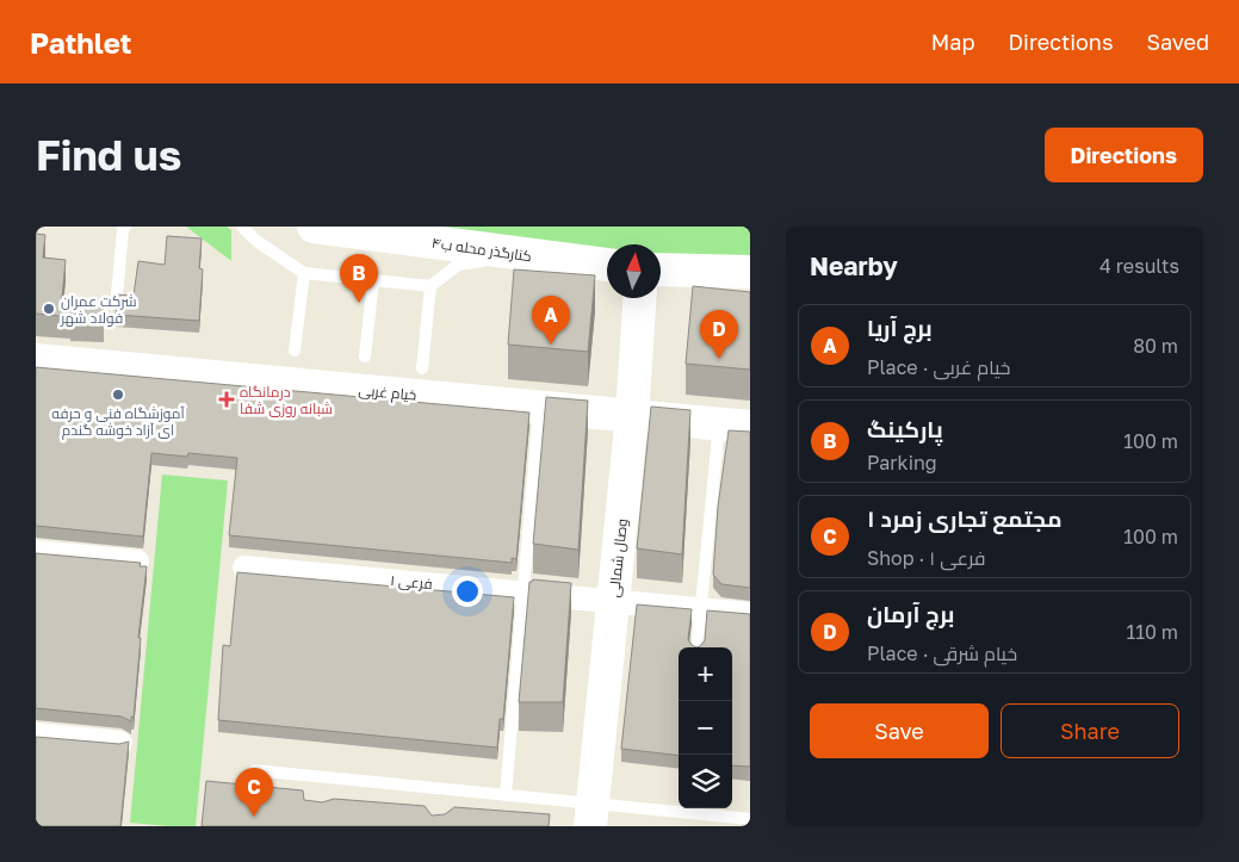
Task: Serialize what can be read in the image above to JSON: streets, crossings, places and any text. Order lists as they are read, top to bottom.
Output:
{
  "streets": {
    "street": [
      "کنارگذر محله ب۴",
      "خیام غربی",
      "وصال شمالی",
      "فرعی ۱"
    ]
  },
  "crossings": [
    ["خیام غربی", "وصال شمالی"],
    ["وصال شمالی", "فرعی ۱"]
  ],
  "places": {
    "other": ["شرکت عمران فولاد شهر", "آموزشگاه فنی و حرفه ای آزاد خوشه گندم"],
    "health": ["درمانگاه شبانه روزی شفا"]
  },
  "north": "top",
  "page": {
    "header": "Pathlet",
    "nav": ["Map", "Directions", "Saved"],
    "buttons": [
      "Directions",
      ["Save", "Share"]
    ],
    "title": "Find us",
    "heading": ["Nearby", "4 results"],
    "pins": [
      "B",
      "A",
      "D",
      "C"
    ],
    "list": [
      {
        "mark": "A",
        "name": "برج آریا",
        "note": "Place · خیام غربی",
        "value": "80 m"
      },
      {
        "mark": "B",
        "name": "پارکینگ",
        "note": "Parking",
        "value": "100 m"
      },
      {
        "mark": "C",
        "name": "مجتمع تجاری زمرد ۱",
        "note": "Shop · فرعی ۱",
        "value": "100 m"
      },
      {
        "mark": "D",
        "name": "برج آرمان",
        "note": "Place · خیام شرقی",
        "value": "110 m"
      }
    ],
    "map_buttons": ["+", "−"]
  }
}
